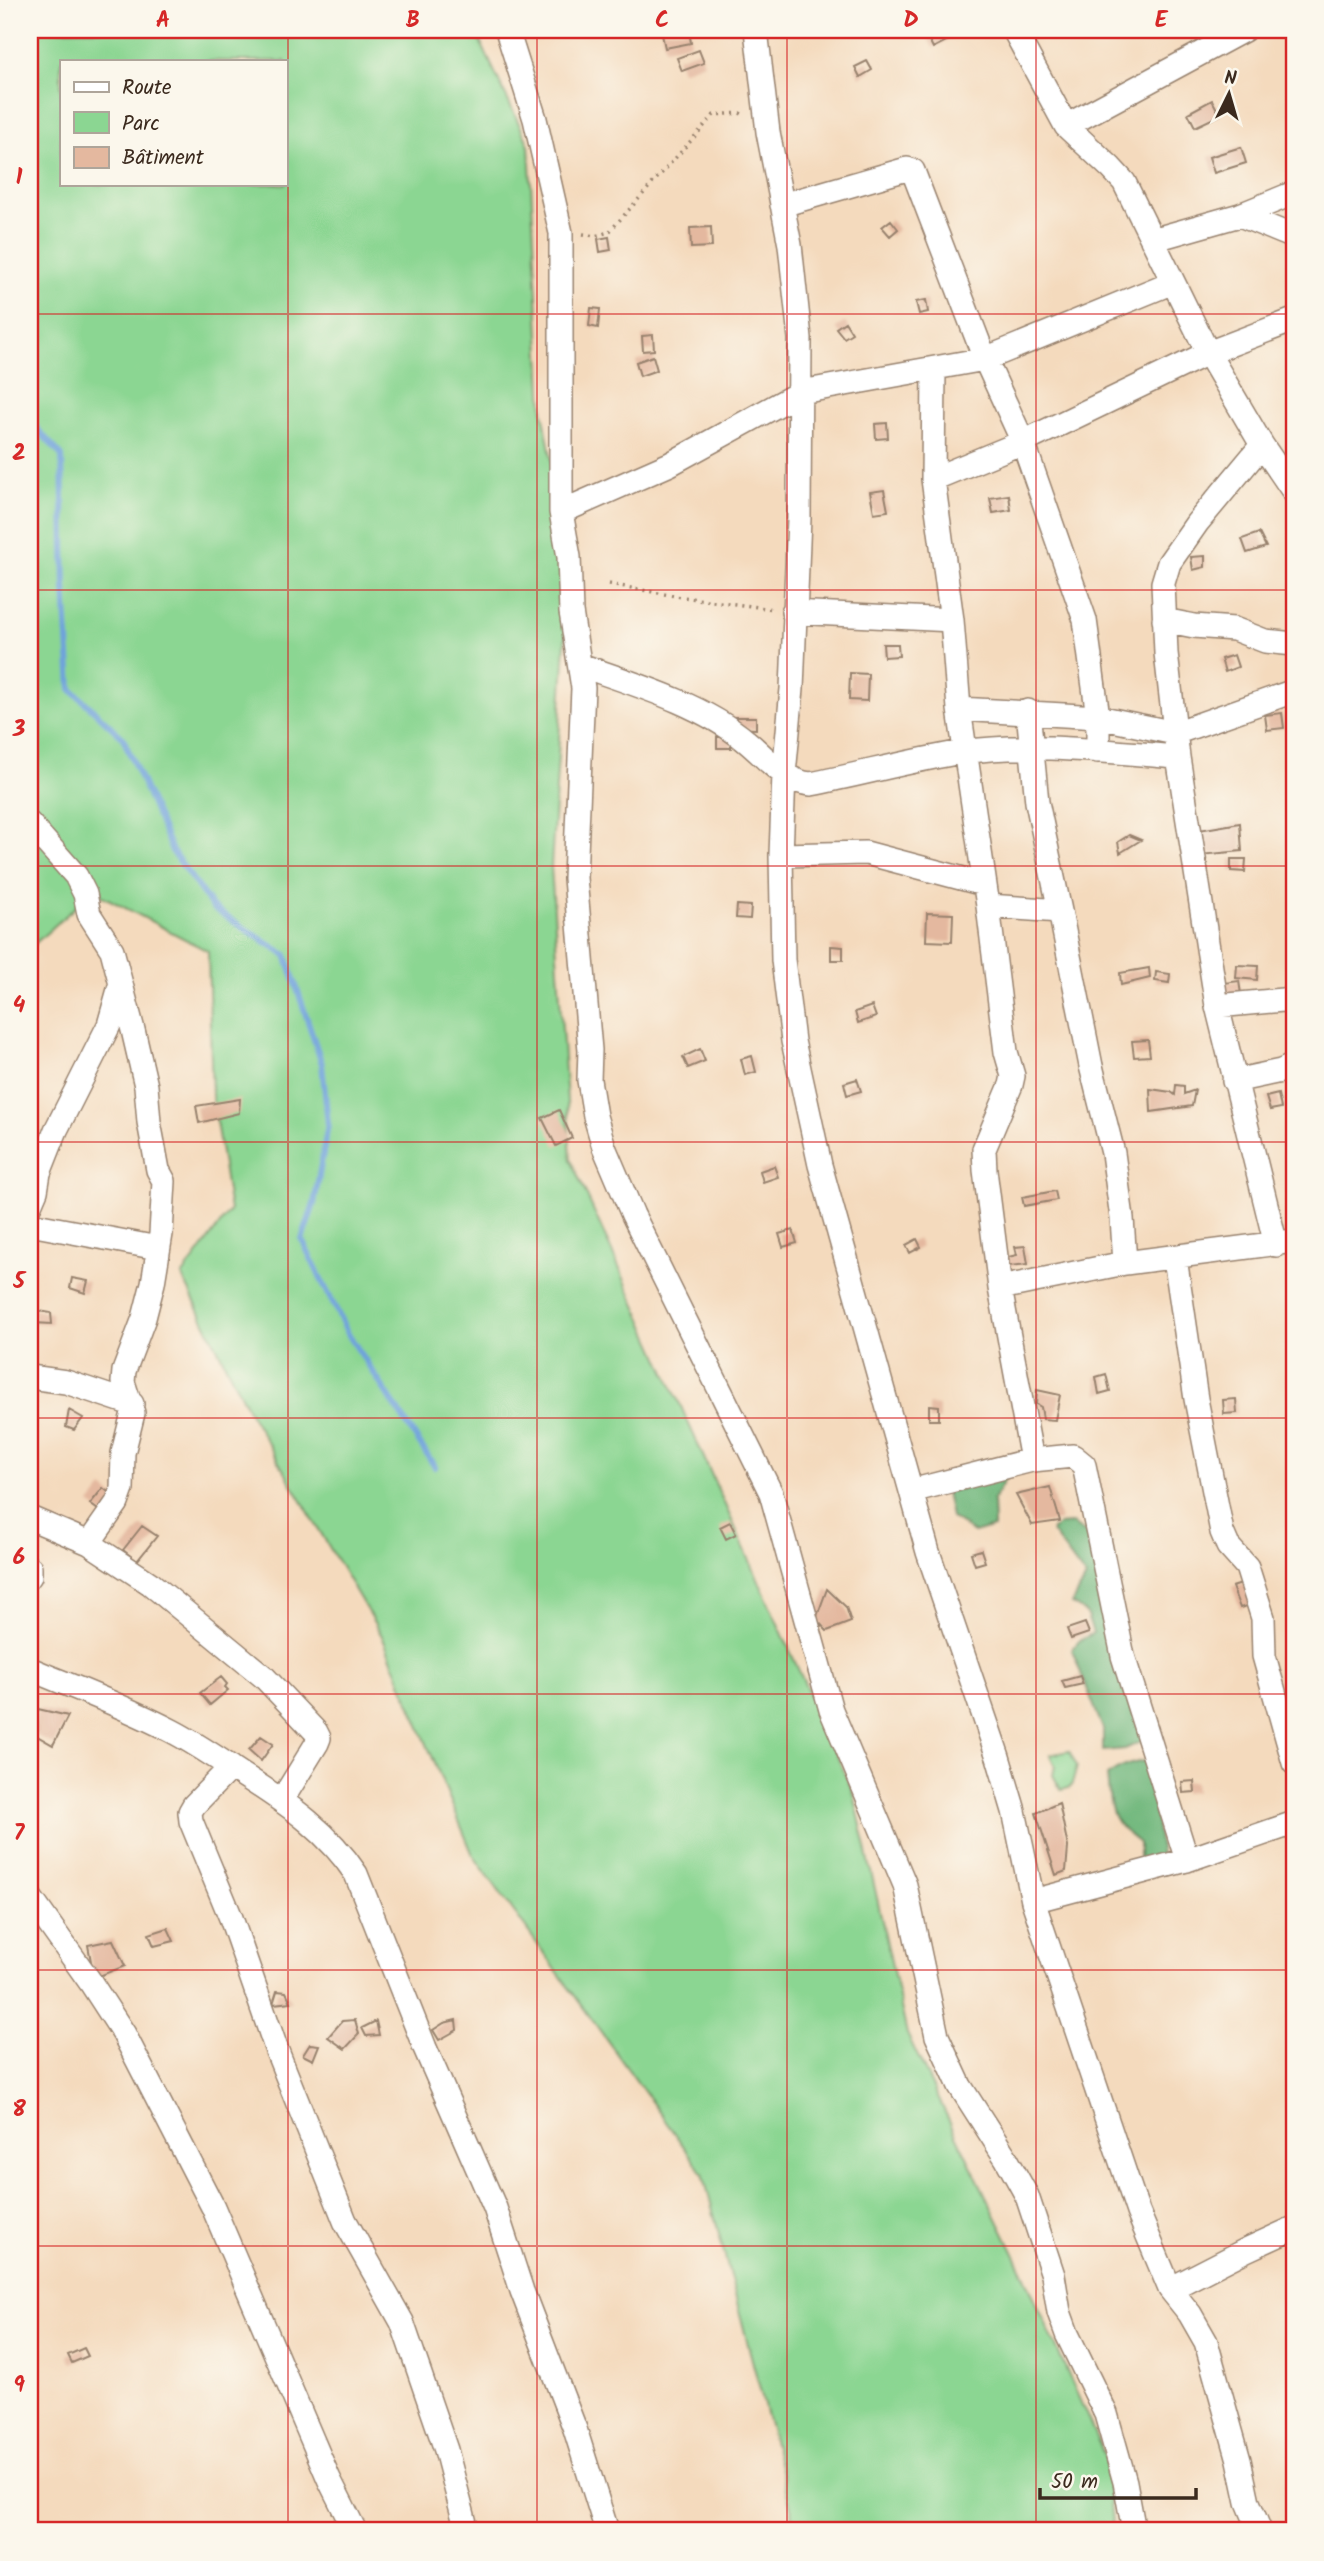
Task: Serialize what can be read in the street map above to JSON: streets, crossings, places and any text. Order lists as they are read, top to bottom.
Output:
{
  "legend": ["Route", "Parc", "Bâtiment"],
  "scale_bar": "50 m",
  "north": "top",
  "grid": {
    "columns": [
      "A",
      "B",
      "C",
      "D",
      "E"
    ],
    "rows": [
      "1",
      "2",
      "3",
      "4",
      "5",
      "6",
      "7",
      "8",
      "9"
    ]
  }
}
